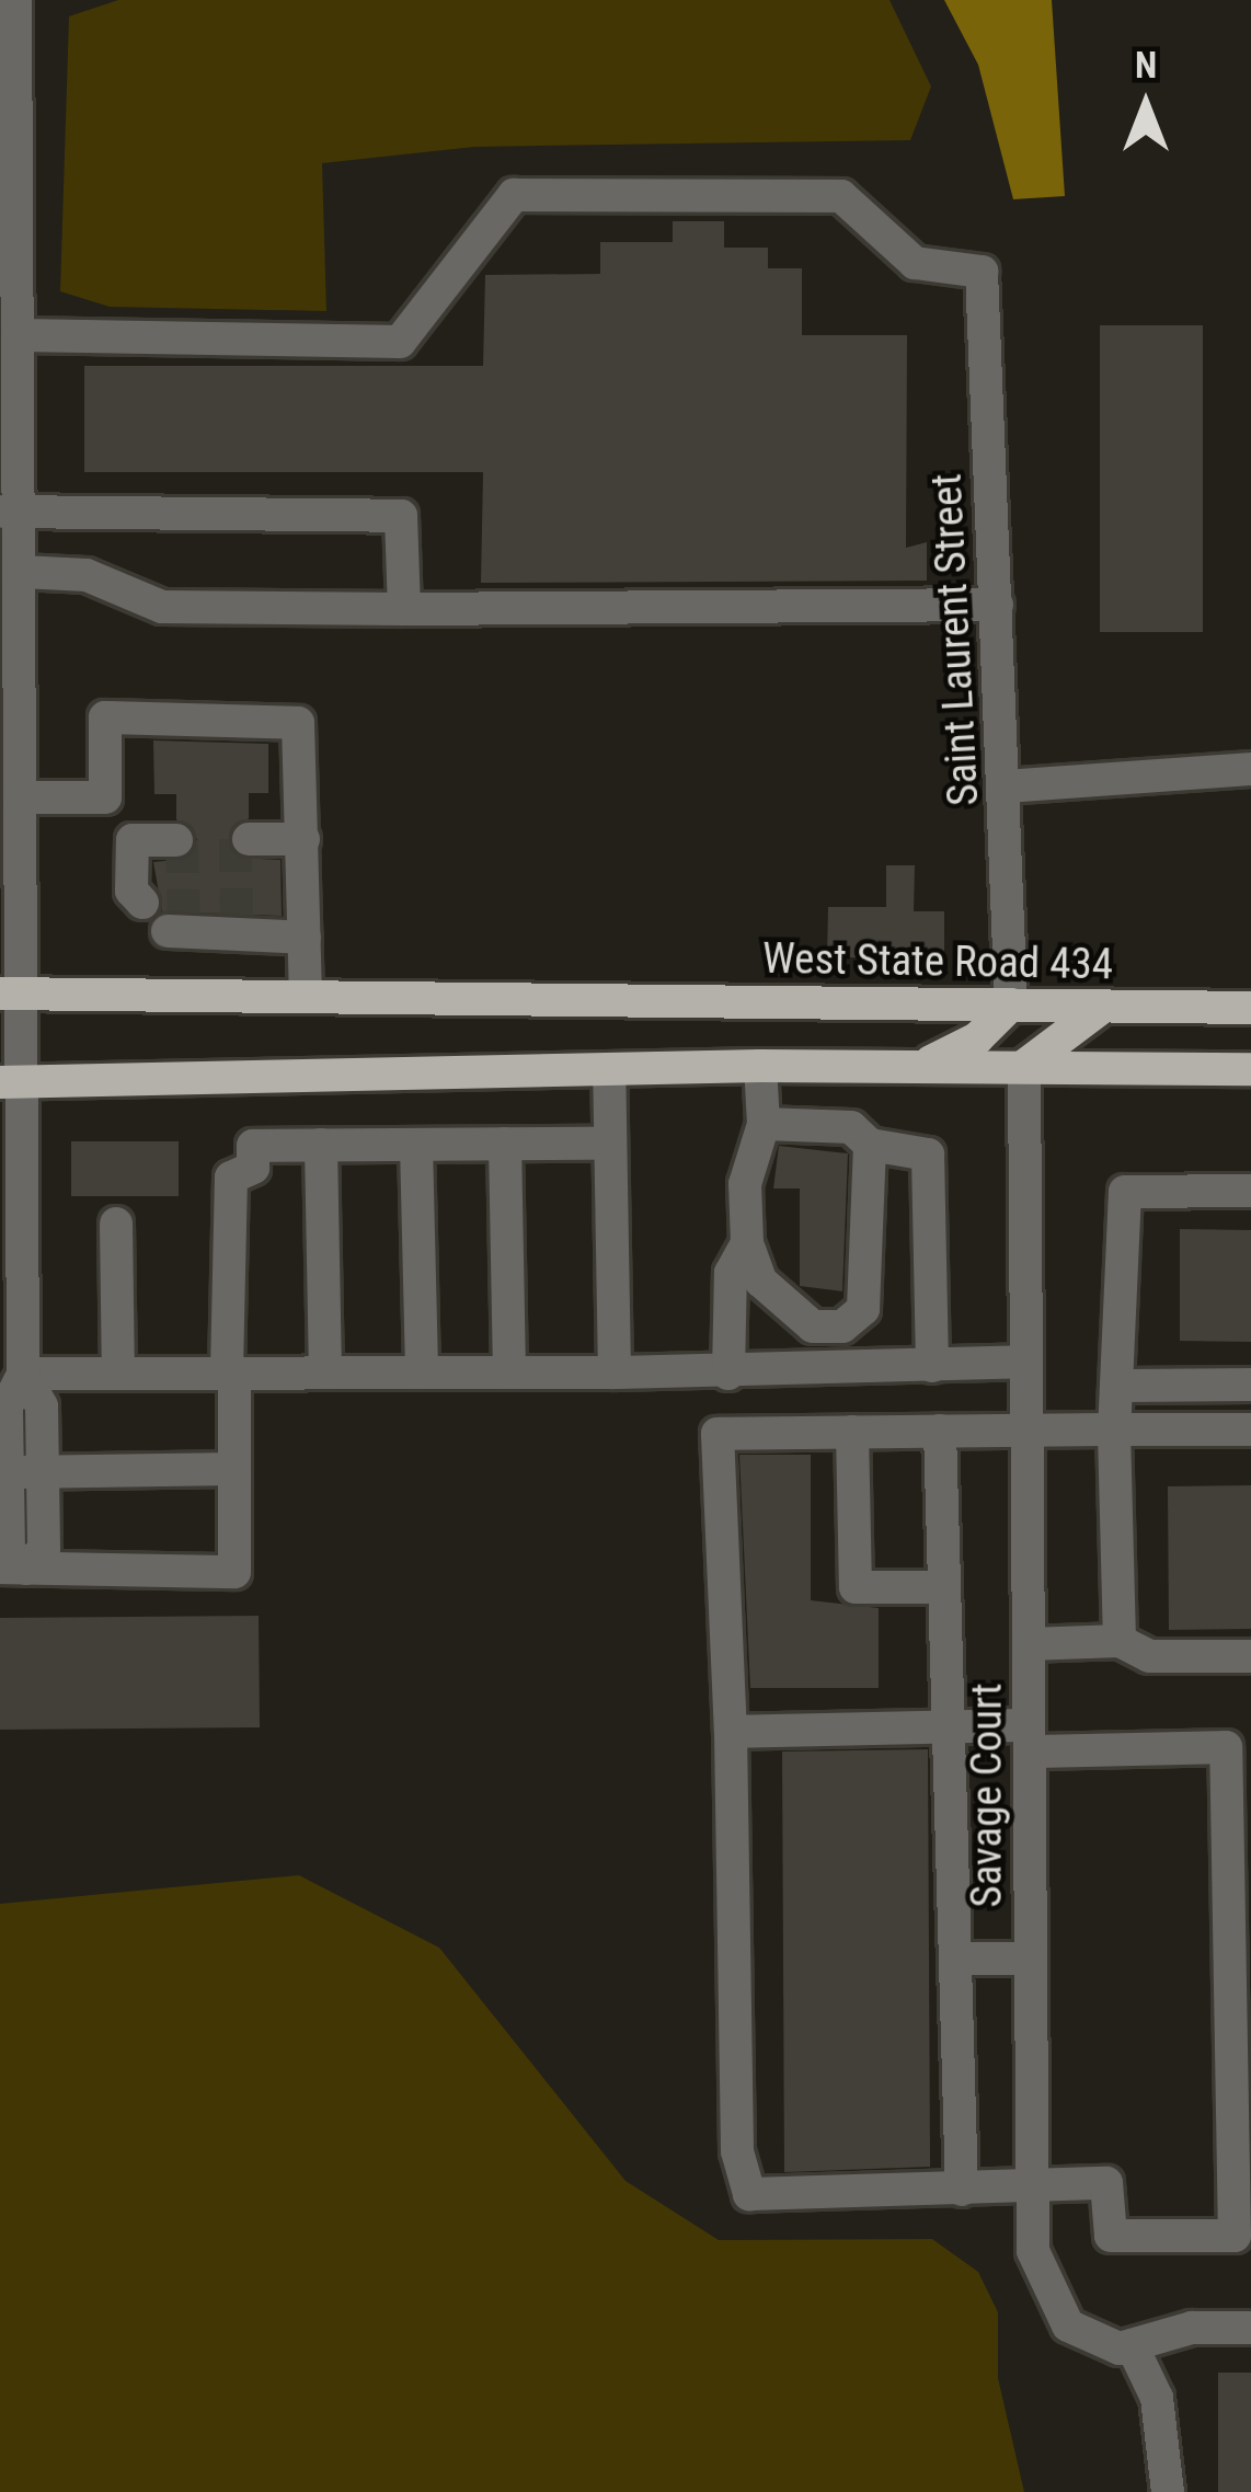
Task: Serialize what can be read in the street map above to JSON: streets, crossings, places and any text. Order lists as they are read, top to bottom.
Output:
{
  "streets": {
    "main road": ["West State Road 434"],
    "street": ["Saint Laurent Street", "Savage Court"]
  },
  "crossings": [
    ["Saint Laurent Street", "West State Road 434"]
  ],
  "north": "top"
}
